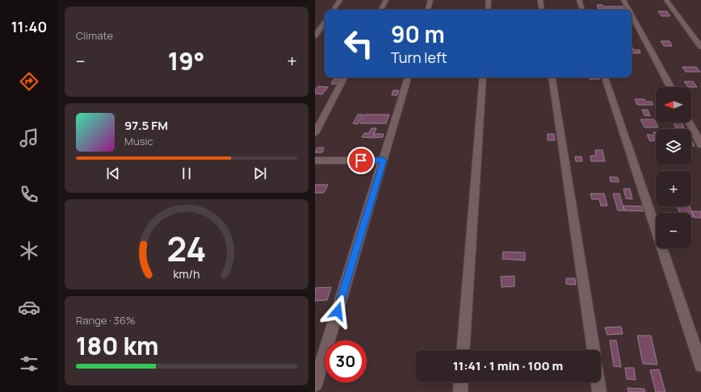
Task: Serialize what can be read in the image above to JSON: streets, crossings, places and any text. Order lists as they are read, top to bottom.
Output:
{
  "north": "left",
  "page": {
    "tabs": "11:40",
    "tile": [
      "Climate",
      ["Range · 36%", "180 km"]
    ],
    "turn": ["90 m", "Turn left"],
    "heat": ["−", "19°", "+"],
    "map_buttons": ["+", "−"],
    "song": ["97.5 FM", "Music"],
    "limit": "30",
    "trip": "11:41 · 1 min · 100 m",
    "gauge": ["24", "km/h"]
  }
}
